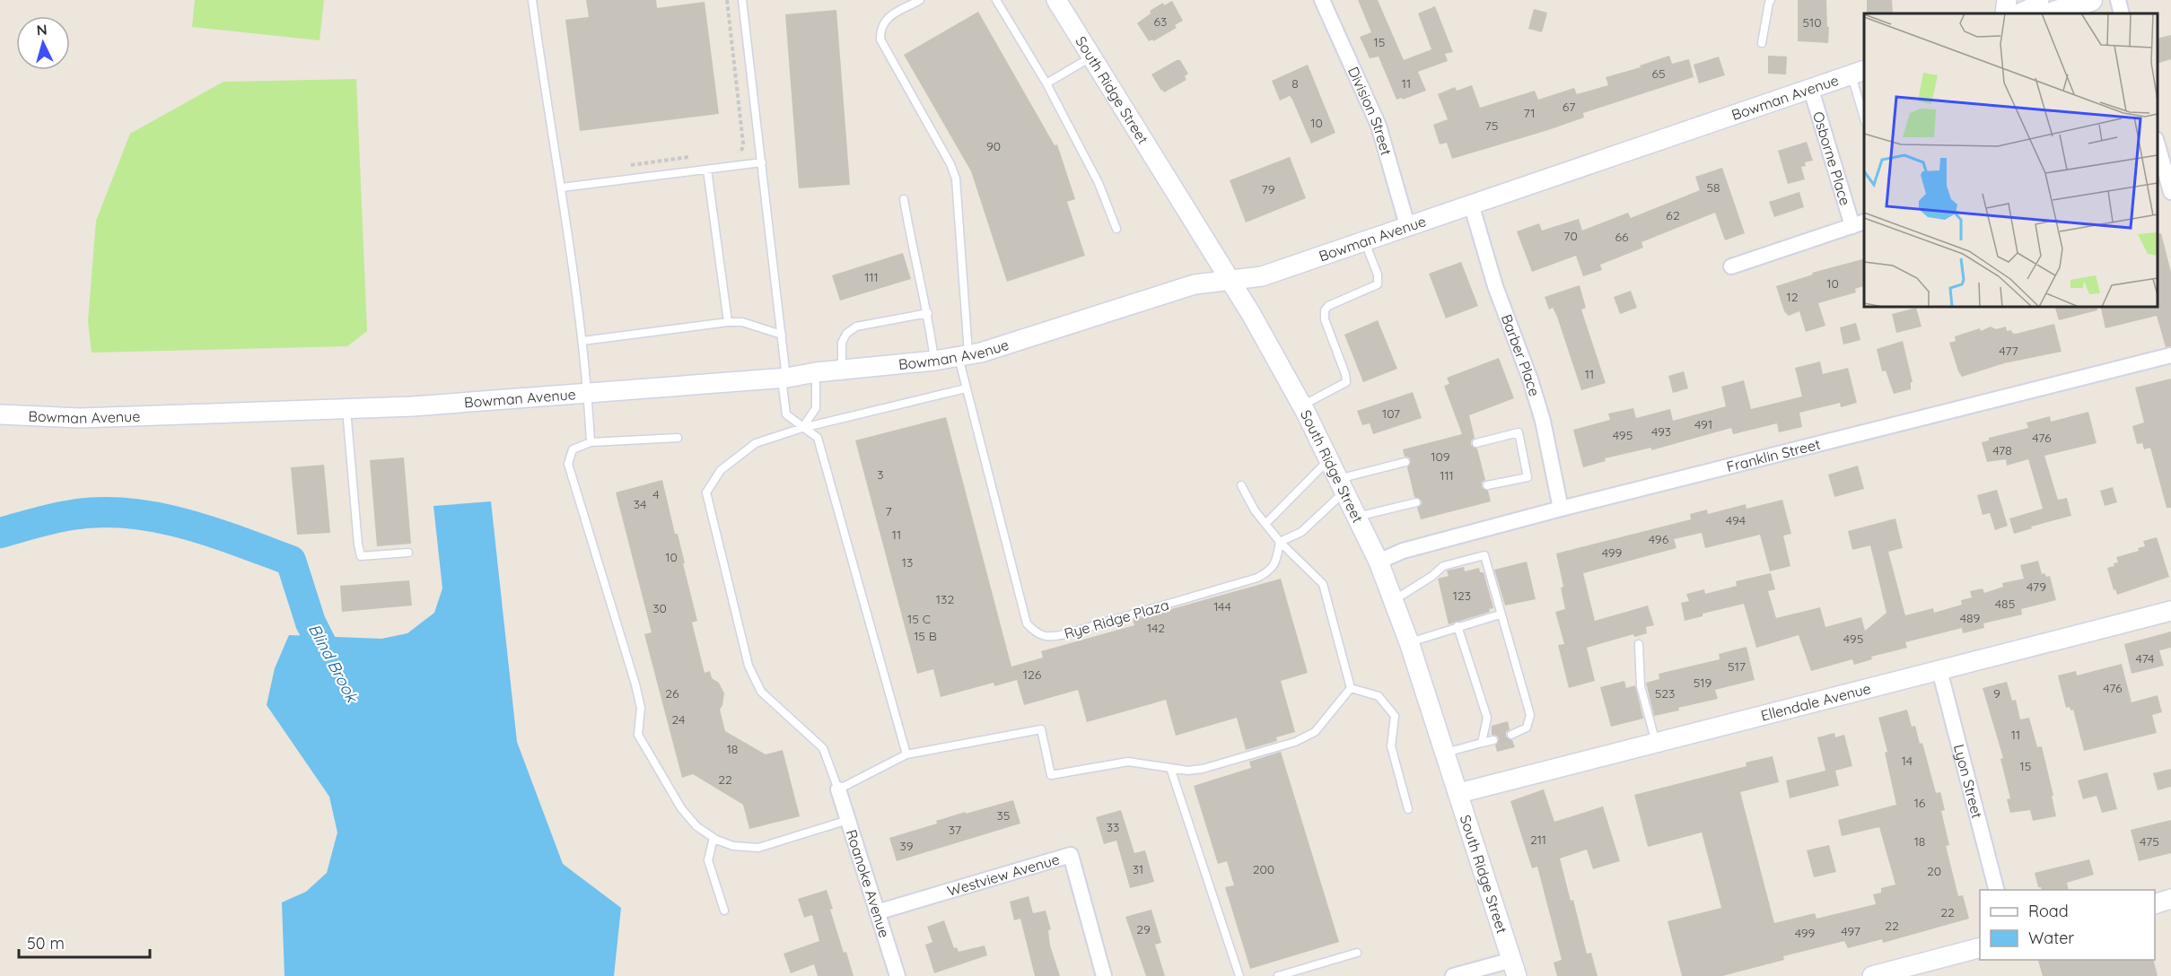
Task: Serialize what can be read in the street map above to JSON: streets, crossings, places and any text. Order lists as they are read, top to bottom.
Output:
{
  "streets": {
    "street": [
      "South Ridge Street",
      "Bowman Avenue",
      "Division Street",
      "Osborne Place",
      "Barber Place",
      "Franklin Street",
      "Ellendale Avenue",
      "Lyon Street",
      "Westview Avenue",
      "Roanoke Avenue"
    ],
    "lane": ["Rye Ridge Plaza"]
  },
  "crossings": [
    ["South Ridge Street", "Bowman Avenue"],
    ["South Ridge Street", "Franklin Street"],
    ["South Ridge Street", "Ellendale Avenue"],
    ["Bowman Avenue", "Division Street"],
    ["Bowman Avenue", "Osborne Place"],
    ["Bowman Avenue", "Barber Place"],
    ["Bowman Avenue", "Rye Ridge Plaza"],
    ["Barber Place", "Franklin Street"],
    ["Ellendale Avenue", "Lyon Street"],
    ["Westview Avenue", "Roanoke Avenue"]
  ],
  "water": ["Blind Brook"],
  "house_numbers": [
    "63",
    "510",
    "15",
    "65",
    "8",
    "11",
    "67",
    "71",
    "10",
    "75",
    "90",
    "58",
    "79",
    "62",
    "70",
    "66",
    "111",
    "10",
    "12",
    "477",
    "11",
    "107",
    "491",
    "493",
    "495",
    "476",
    "478",
    "109",
    "3",
    "111",
    "4",
    "34",
    "7",
    "494",
    "11",
    "496",
    "499",
    "10",
    "13",
    "479",
    "123",
    "132",
    "485",
    "144",
    "30",
    "489",
    "15 C",
    "142",
    "15 B",
    "495",
    "474",
    "517",
    "126",
    "519",
    "476",
    "26",
    "523",
    "9",
    "24",
    "11",
    "18",
    "14",
    "15",
    "22",
    "16",
    "35",
    "33",
    "37",
    "211",
    "18",
    "475",
    "39",
    "31",
    "200",
    "20",
    "22",
    "22",
    "29",
    "497",
    "499"
  ],
  "legend": ["Road", "Water"],
  "scale_bar": "50 m",
  "north": "top"
}
